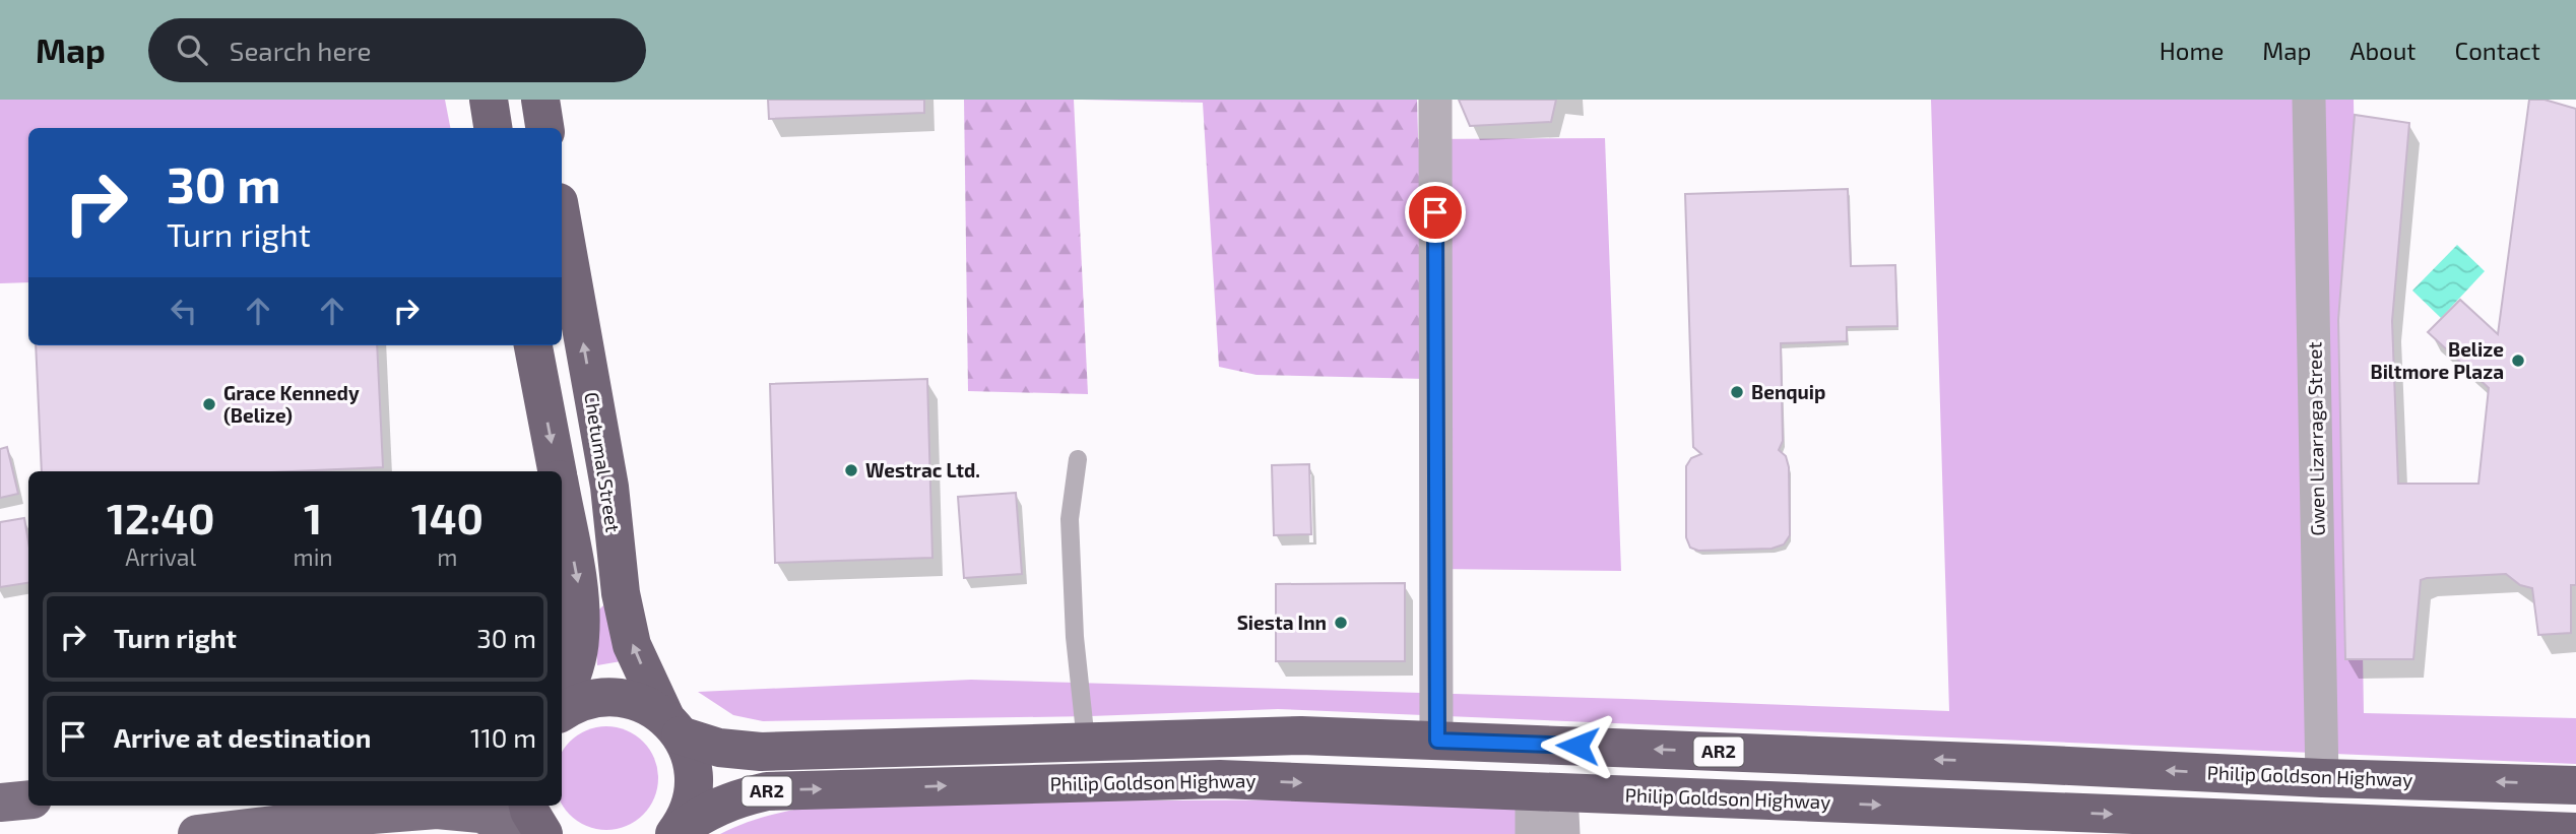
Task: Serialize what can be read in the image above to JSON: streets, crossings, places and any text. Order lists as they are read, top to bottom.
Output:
{
  "streets": {
    "highway": ["Chetumal Street", "AR2", "Philip Goldson Highway"],
    "street": ["Gwen Lizarraga Street"]
  },
  "crossings": [
    ["Gwen Lizarraga Street", "Philip Goldson Highway"],
    ["Chetumal Street", "Philip Goldson Highway"]
  ],
  "places": [
    "Belize Biltmore Plaza",
    "Benquip",
    "Grace Kennedy (Belize)",
    "Westrac Ltd.",
    "Siesta Inn"
  ],
  "page": {
    "header": "Map",
    "search": "Search here",
    "nav": [
      "Home",
      "Map",
      "About",
      "Contact"
    ],
    "turn": ["30 m", "Turn right"],
    "eta": [
      "12:40",
      "Arrival",
      "1",
      "min",
      "140",
      "m"
    ],
    "list": [
      {
        "name": "Turn right",
        "value": "30 m"
      },
      {
        "name": "Arrive at destination",
        "value": "110 m"
      }
    ]
  }
}
